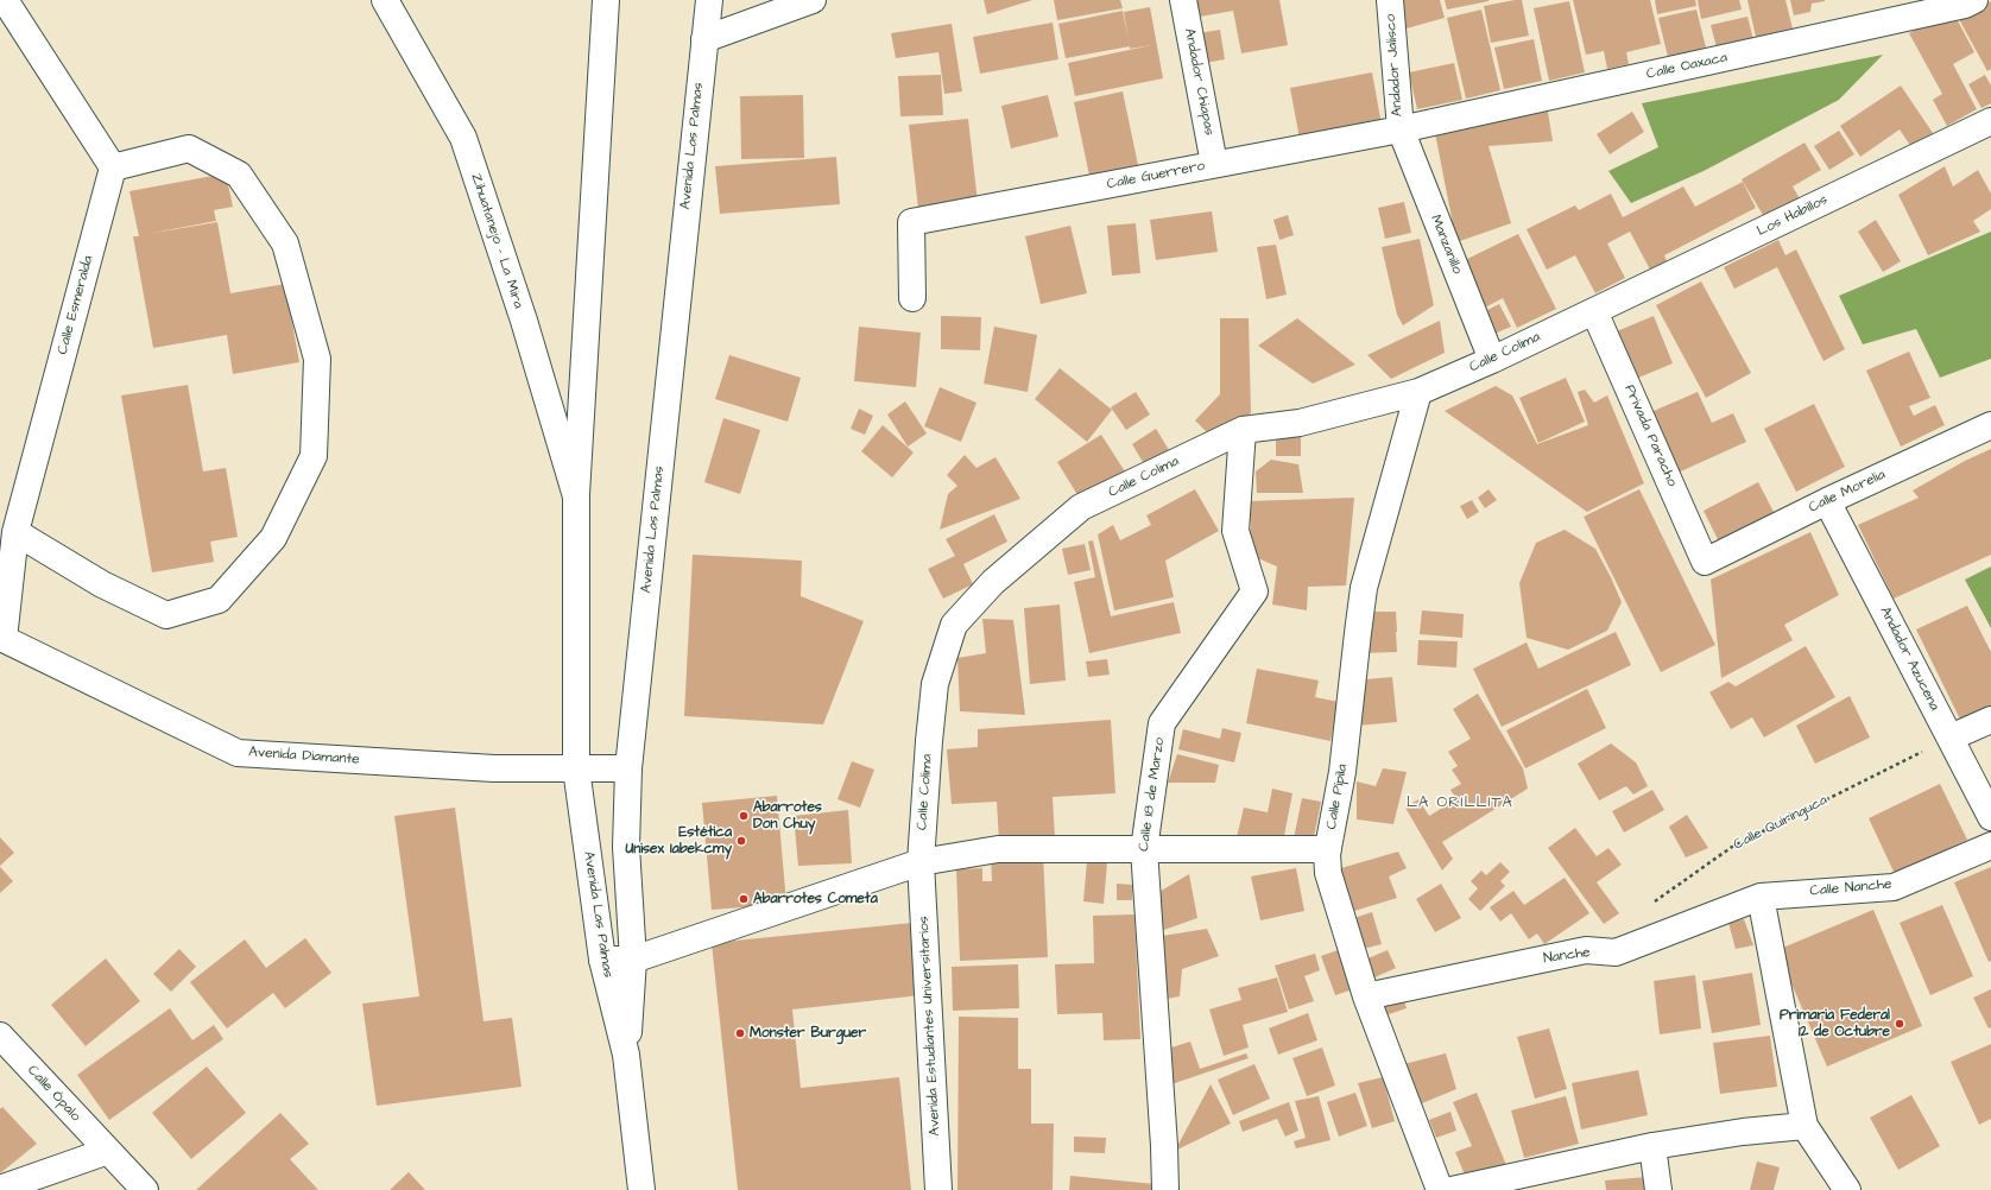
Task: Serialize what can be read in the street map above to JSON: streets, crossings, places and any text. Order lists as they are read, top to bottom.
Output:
{
  "streets": {
    "main road": [
      "Andador Jalisco",
      "Calle Oaxaca",
      "Andador Chiapas",
      "Avenida Las Palmas",
      "Calle Guerrero",
      "Los Habillos",
      "Zihuatanejo - La Mira",
      "Manzanillo",
      "Calle Esmeralda",
      "Calle Colima",
      "Privada Paracho",
      "Calle Morelia",
      "Andador Azucena",
      "Avenida Diamante",
      "Calle 18 de Marzo",
      "Calle Pípila",
      "Calle Nanche",
      "Nanche",
      "Avenida Estudiantes Universitarios",
      "Calle Ópalo"
    ],
    "path": ["Calle Quiringuca"]
  },
  "crossings": [
    ["Andador Jalisco", "Calle Oaxaca"],
    ["Andador Jalisco", "Calle Guerrero"],
    ["Andador Jalisco", "Manzanillo"],
    ["Calle Oaxaca", "Calle Guerrero"],
    ["Calle Oaxaca", "Manzanillo"],
    ["Andador Chiapas", "Calle Guerrero"],
    ["Avenida Las Palmas", "Zihuatanejo - La Mira"],
    ["Avenida Las Palmas", "Avenida Diamante"],
    ["Calle Guerrero", "Manzanillo"],
    ["Los Habillos", "Calle Colima"],
    ["Los Habillos", "Privada Paracho"],
    ["Manzanillo", "Calle Colima"],
    ["Calle Esmeralda", "Avenida Diamante"],
    ["Calle Colima", "Privada Paracho"],
    ["Calle Colima", "Calle 18 de Marzo"],
    ["Calle Colima", "Calle Pípila"],
    ["Calle Colima", "Avenida Estudiantes Universitarios"],
    ["Privada Paracho", "Calle Morelia"],
    ["Calle Morelia", "Andador Azucena"],
    ["Andador Azucena", "Calle Quiringuca"],
    ["Calle Pípila", "Nanche"],
    ["Calle Nanche", "Nanche"]
  ],
  "districts": ["LA ORILLITA"],
  "places": [
    "Abarrotes Don Chuy",
    "Estética Unisex Iabekcmy",
    "Abarrotes Cometa",
    "Primaria Federal 12 de Octubre",
    "Monster Burguer"
  ]
}
